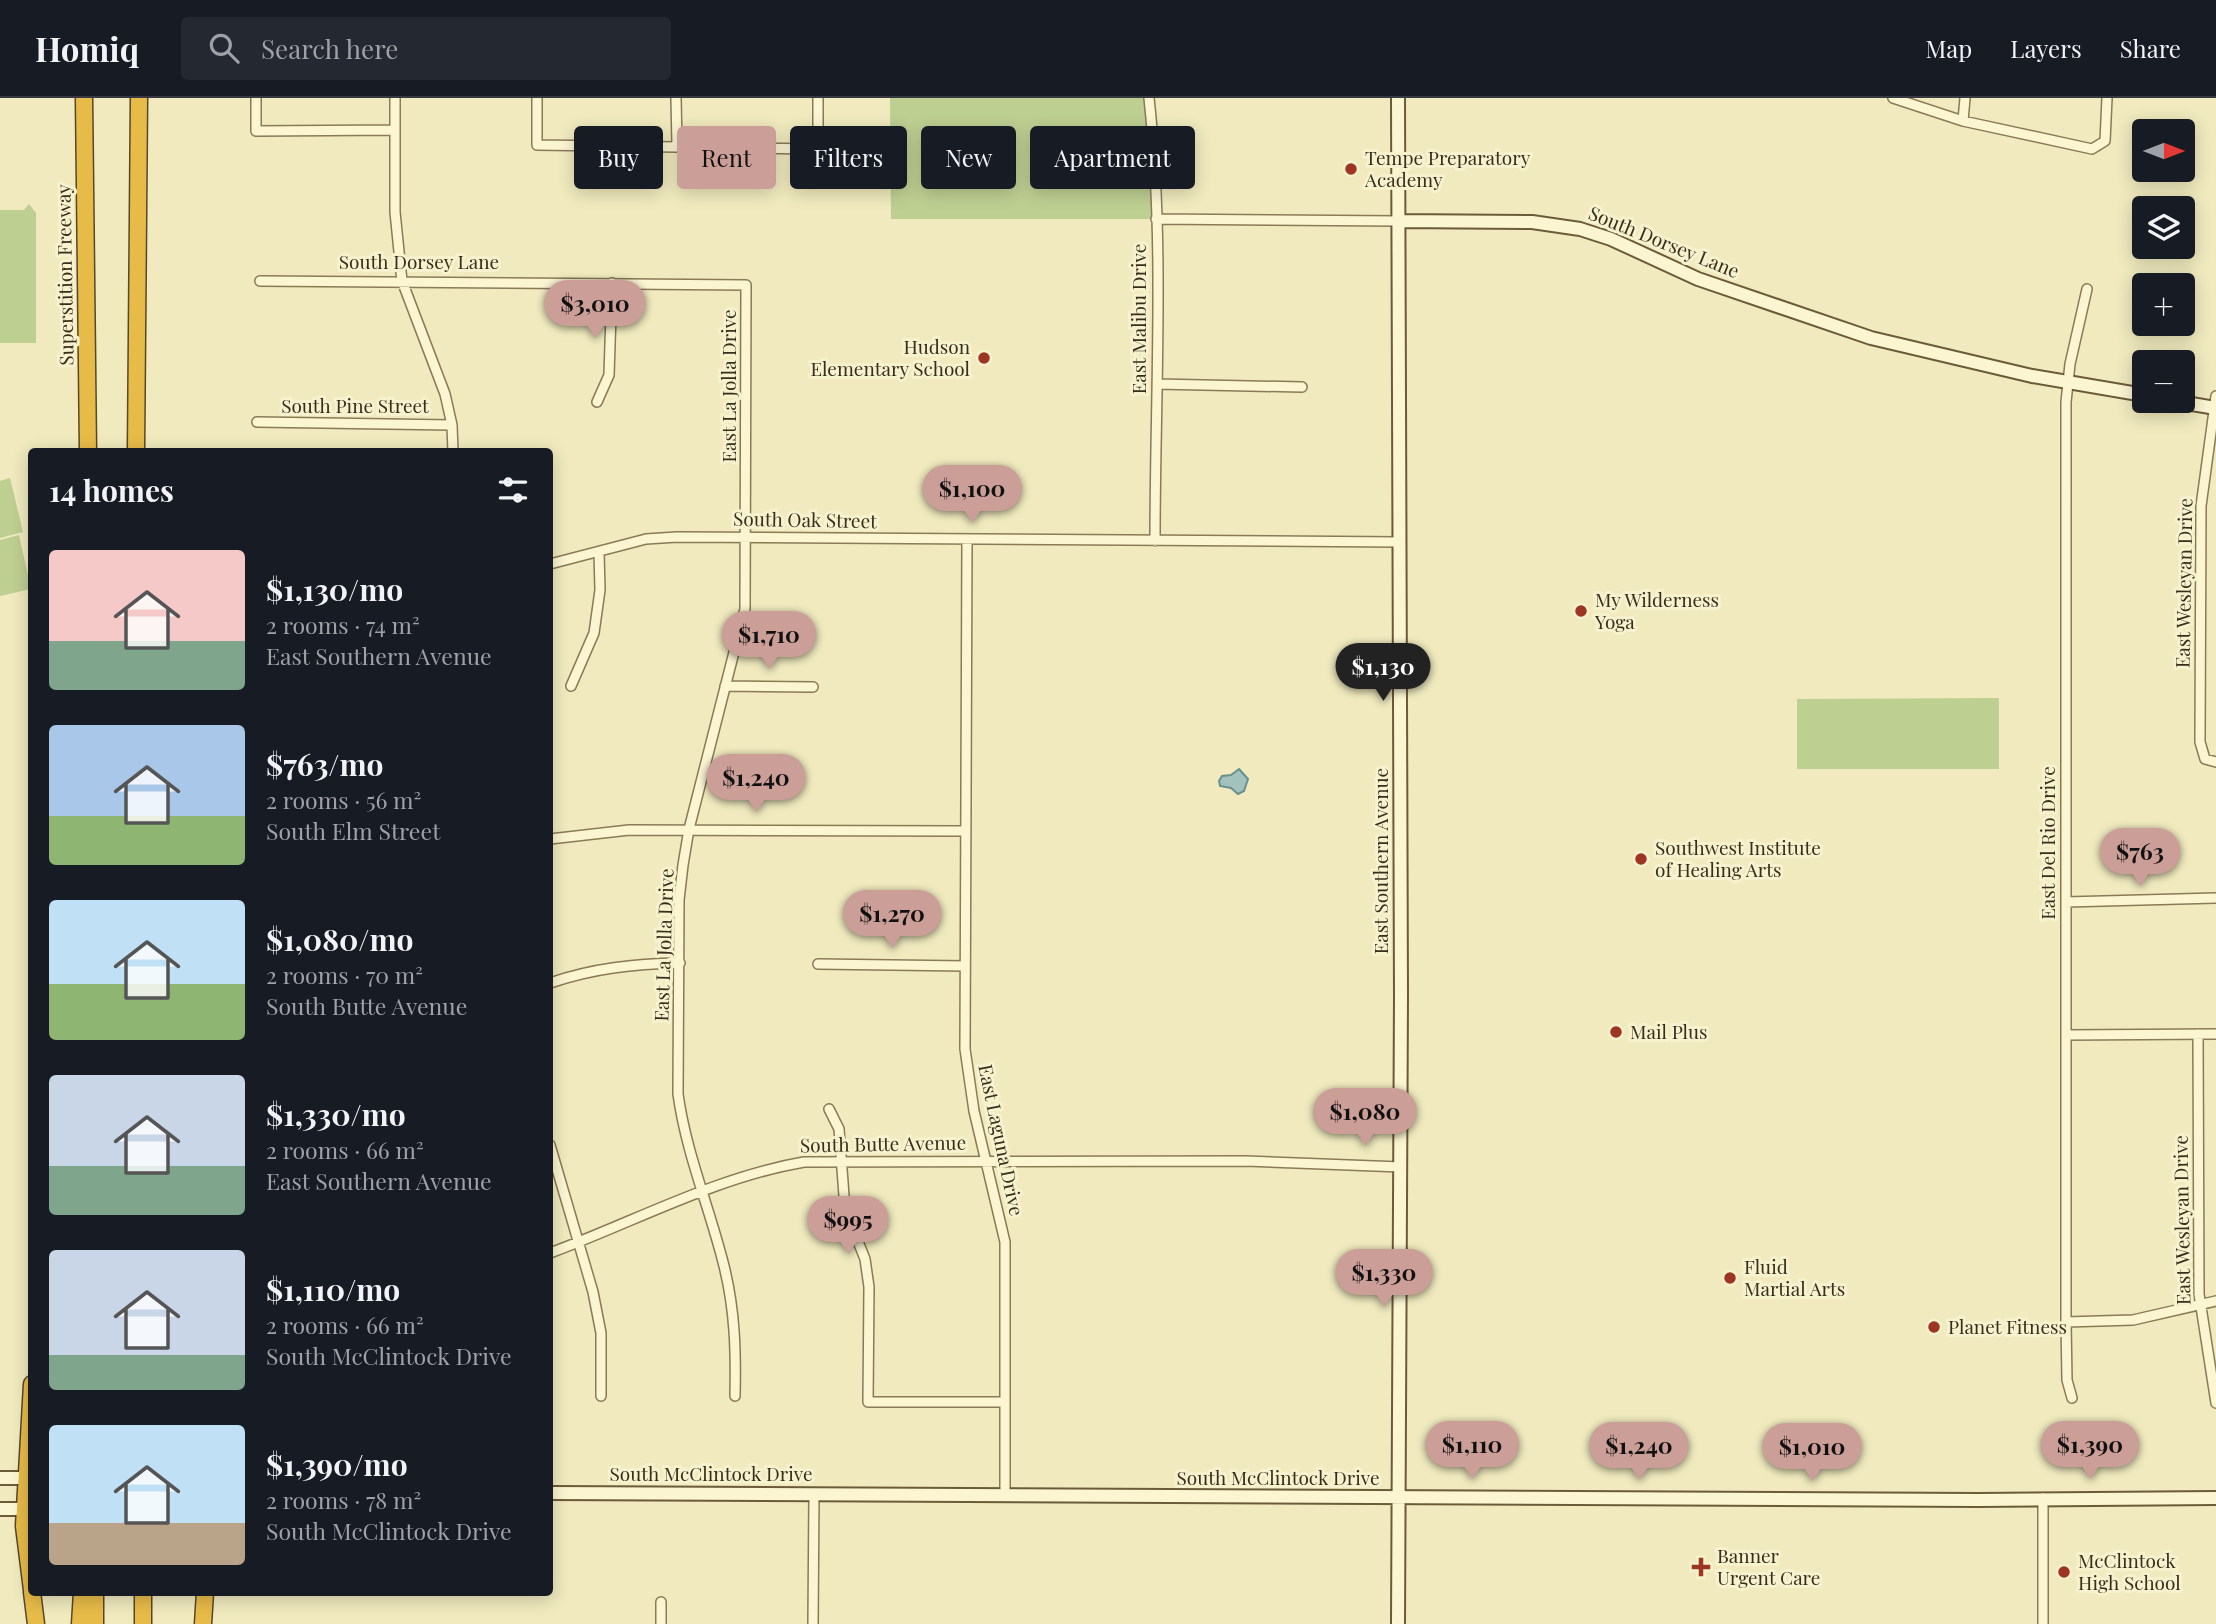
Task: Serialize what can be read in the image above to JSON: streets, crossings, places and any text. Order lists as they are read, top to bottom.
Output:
{
  "streets": {
    "highway": ["Superstition Freeway"],
    "main road": ["South Dorsey Lane", "East Southern Avenue", "South McClintock Drive"],
    "street": [
      "East Malibu Drive",
      "East La Jolla Drive",
      "South Pine Street",
      "South Oak Street",
      "East Wesleyan Drive",
      "East Del Rio Drive",
      "East Laguna Drive",
      "South Butte Avenue"
    ]
  },
  "crossings": [
    ["South Dorsey Lane", "East Malibu Drive"],
    ["South Dorsey Lane", "East La Jolla Drive"],
    ["South Dorsey Lane", "East Del Rio Drive"],
    ["South Dorsey Lane", "East Southern Avenue"],
    ["East Malibu Drive", "South Oak Street"],
    ["East La Jolla Drive", "South Oak Street"],
    ["East La Jolla Drive", "South Butte Avenue"],
    ["South Oak Street", "East Southern Avenue"],
    ["South Oak Street", "East Laguna Drive"],
    ["East Southern Avenue", "South Butte Avenue"],
    ["East Southern Avenue", "South McClintock Drive"],
    ["East Laguna Drive", "South Butte Avenue"],
    ["East Laguna Drive", "South McClintock Drive"]
  ],
  "places": {
    "other": [
      "Tempe Preparatory Academy",
      "Hudson Elementary School",
      "My Wilderness Yoga",
      "Southwest Institute of Healing Arts",
      "Mail Plus",
      "Fluid Martial Arts",
      "Planet Fitness",
      "McClintock High School"
    ],
    "health": ["Banner Urgent Care"]
  },
  "north": "right",
  "page": {
    "header": "Homiq",
    "search": "Search here",
    "nav": ["Map", "Layers", "Share"],
    "map_buttons": ["+", "−"],
    "chip": [
      "Buy",
      "Rent",
      "Filters",
      "New",
      "Apartment"
    ],
    "price": [
      "$3,010",
      "$1,100",
      "$1,710",
      "$1,130",
      "$1,240",
      "$763",
      "$1,270",
      "$1,080",
      "$995",
      "$1,330",
      "$1,110",
      "$1,390",
      "$1,240",
      "$1,010"
    ],
    "heading": "14 homes",
    "list": [
      {
        "name": "$1,130/mo",
        "note": "2 rooms · 74 m² · East Southern Avenue"
      },
      {
        "name": "$763/mo",
        "note": "2 rooms · 56 m² · South Elm Street"
      },
      {
        "name": "$1,080/mo",
        "note": "2 rooms · 70 m² · South Butte Avenue"
      },
      {
        "name": "$1,330/mo",
        "note": "2 rooms · 66 m² · East Southern Avenue"
      },
      {
        "name": "$1,110/mo",
        "note": "2 rooms · 66 m² · South McClintock Drive"
      },
      {
        "name": "$1,390/mo",
        "note": "2 rooms · 78 m² · South McClintock Drive"
      }
    ]
  }
}
